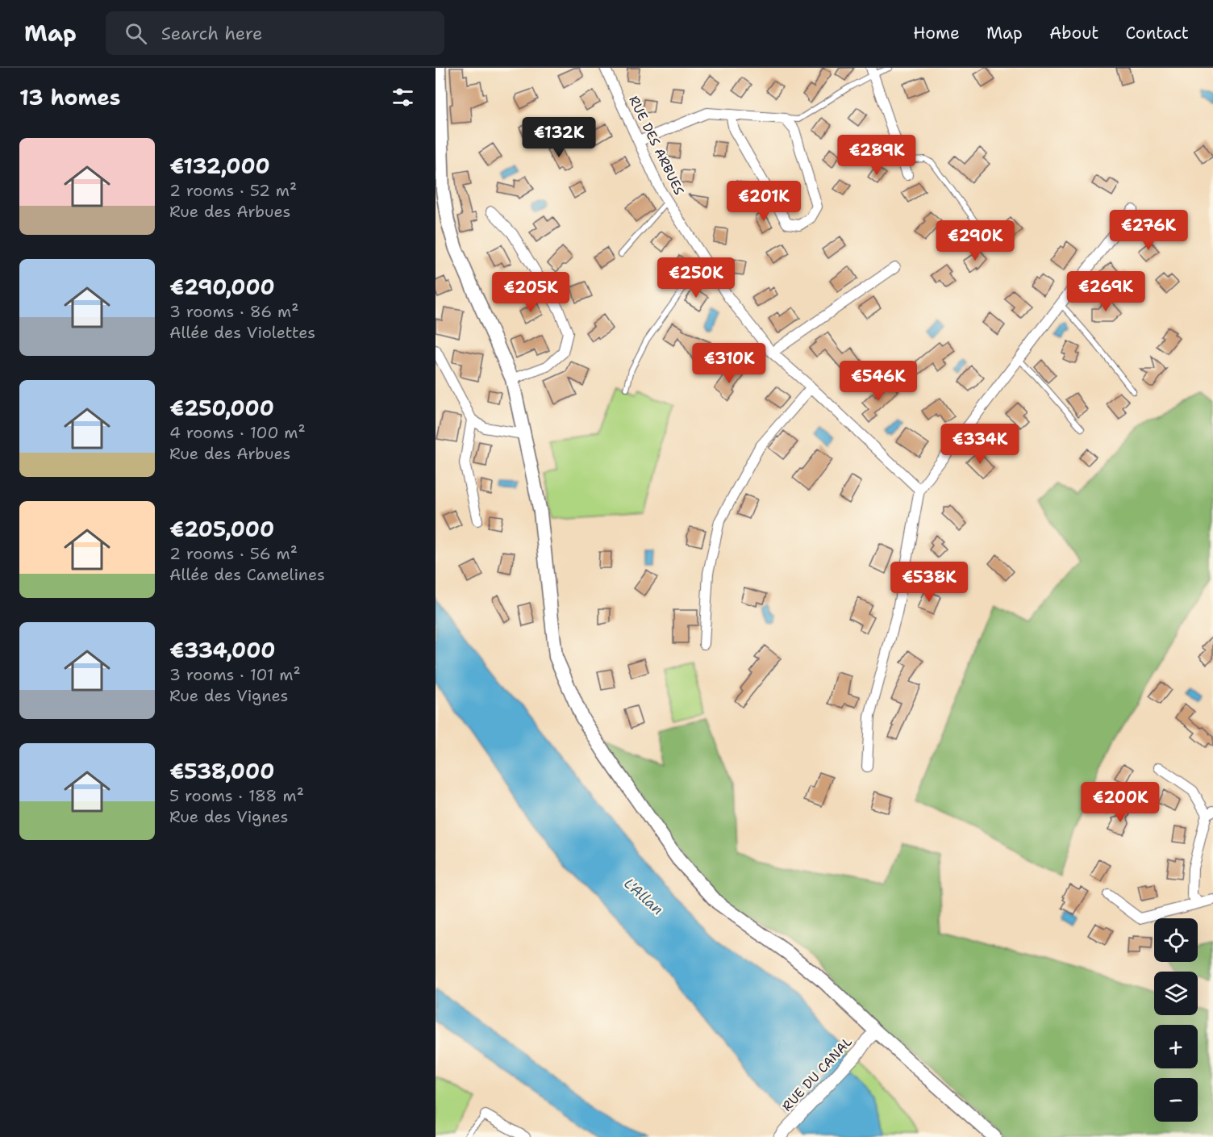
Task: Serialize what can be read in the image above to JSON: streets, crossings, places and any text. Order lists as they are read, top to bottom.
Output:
{
  "streets": {
    "street": ["RUE DES ARBUES", "RUE DU CANAL"]
  },
  "water": ["L'Allan"],
  "page": {
    "header": "Map",
    "search": "Search here",
    "nav": [
      "Home",
      "Map",
      "About",
      "Contact"
    ],
    "heading": "13 homes",
    "price": [
      "€132K",
      "€289K",
      "€201K",
      "€276K",
      "€290K",
      "€250K",
      "€269K",
      "€205K",
      "€310K",
      "€546K",
      "€334K",
      "€538K",
      "€200K"
    ],
    "list": [
      {
        "name": "€132,000",
        "note": "2 rooms · 52 m² · Rue des Arbues"
      },
      {
        "name": "€290,000",
        "note": "3 rooms · 86 m² · Allée des Violettes"
      },
      {
        "name": "€250,000",
        "note": "4 rooms · 100 m² · Rue des Arbues"
      },
      {
        "name": "€205,000",
        "note": "2 rooms · 56 m² · Allée des Camelines"
      },
      {
        "name": "€334,000",
        "note": "3 rooms · 101 m² · Rue des Vignes"
      },
      {
        "name": "€538,000",
        "note": "5 rooms · 188 m² · Rue des Vignes"
      }
    ],
    "map_buttons": ["+", "−"]
  }
}
